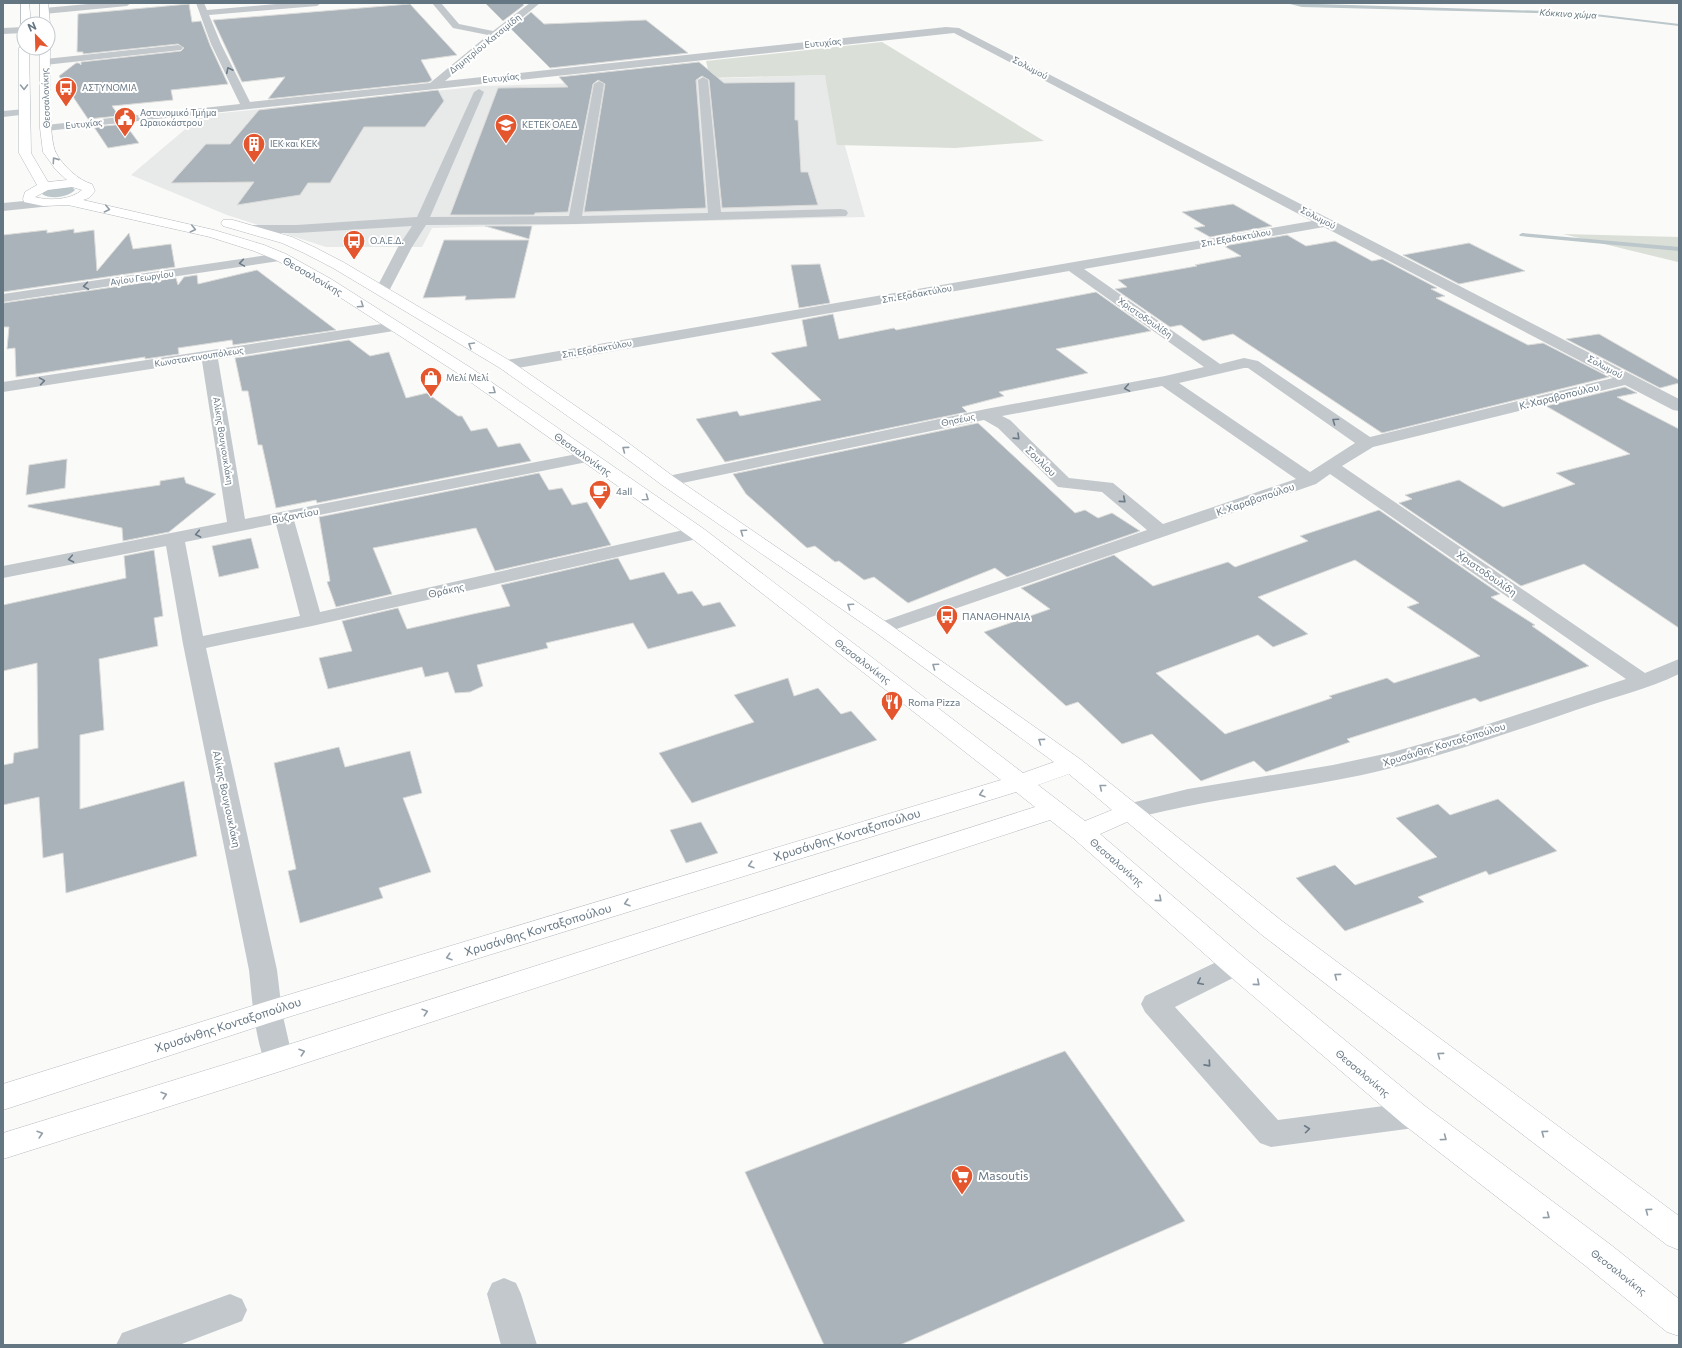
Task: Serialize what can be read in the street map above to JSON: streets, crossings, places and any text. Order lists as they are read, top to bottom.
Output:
{
  "streets": {
    "main road": ["Θεσσαλονίκης", "Χρυσάνθης Κονταξοπούλου"],
    "street": [
      "Ευτυχίας",
      "Δημητρίου Κατσιμίδη",
      "Σολωμού",
      "Σπ. Εξαδακτύλου",
      "Αγίου Γεωργίου",
      "Χριστοδουλίδη",
      "Κωνσταντινουπόλεως",
      "Κ. Χαραβοπούλου",
      "Θησέως",
      "Αλίκης Βουγιουκλάκη",
      "Σουλίου",
      "Βυζαντίου",
      "Θράκης"
    ]
  },
  "crossings": [
    ["Ευτυχίας", "Δημητρίου Κατσιμίδη"],
    ["Ευτυχίας", "Σολωμού"],
    ["Ευτυχίας", "Θεσσαλονίκης"],
    ["Σολωμού", "Σπ. Εξαδακτύλου"],
    ["Σολωμού", "Κ. Χαραβοπούλου"],
    ["Θεσσαλονίκης", "Σπ. Εξαδακτύλου"],
    ["Θεσσαλονίκης", "Αγίου Γεωργίου"],
    ["Θεσσαλονίκης", "Κωνσταντινουπόλεως"],
    ["Θεσσαλονίκης", "Κ. Χαραβοπούλου"],
    ["Θεσσαλονίκης", "Θησέως"],
    ["Θεσσαλονίκης", "Βυζαντίου"],
    ["Θεσσαλονίκης", "Θράκης"],
    ["Θεσσαλονίκης", "Χρυσάνθης Κονταξοπούλου"],
    ["Σπ. Εξαδακτύλου", "Χριστοδουλίδη"],
    ["Χριστοδουλίδη", "Κ. Χαραβοπούλου"],
    ["Χριστοδουλίδη", "Θησέως"],
    ["Χριστοδουλίδη", "Χρυσάνθης Κονταξοπούλου"],
    ["Κωνσταντινουπόλεως", "Αλίκης Βουγιουκλάκη"],
    ["Κ. Χαραβοπούλου", "Θησέως"],
    ["Κ. Χαραβοπούλου", "Σουλίου"],
    ["Θησέως", "Σουλίου"],
    ["Αλίκης Βουγιουκλάκη", "Βυζαντίου"],
    ["Αλίκης Βουγιουκλάκη", "Θράκης"],
    ["Αλίκης Βουγιουκλάκη", "Χρυσάνθης Κονταξοπούλου"]
  ],
  "one_way": ["Θησέως", "Βυζαντίου", "Χρυσάνθης Κονταξοπούλου"],
  "water": ["Κόκκινο χώμα"],
  "places": {
    "bus stop": ["ΑΣΤΥΝΟΜΙΑ", "Ο.Α.Ε.Δ.", "ΠΑΝΑΘΗΝΑΙΑ"],
    "public building": ["Αστυνομικό Τμήμα Ωραιοκάστρου"],
    "school or university": ["ΚΕΤΕΚ ΟΑΕΔ"],
    "building": ["ΙΕΚ και ΚΕΚ"],
    "shop": ["Μελί Μελί"],
    "cafe": ["4all"],
    "restaurant": ["Roma Pizza"],
    "supermarket": ["Masoutis"]
  },
  "north": "top left"
}
